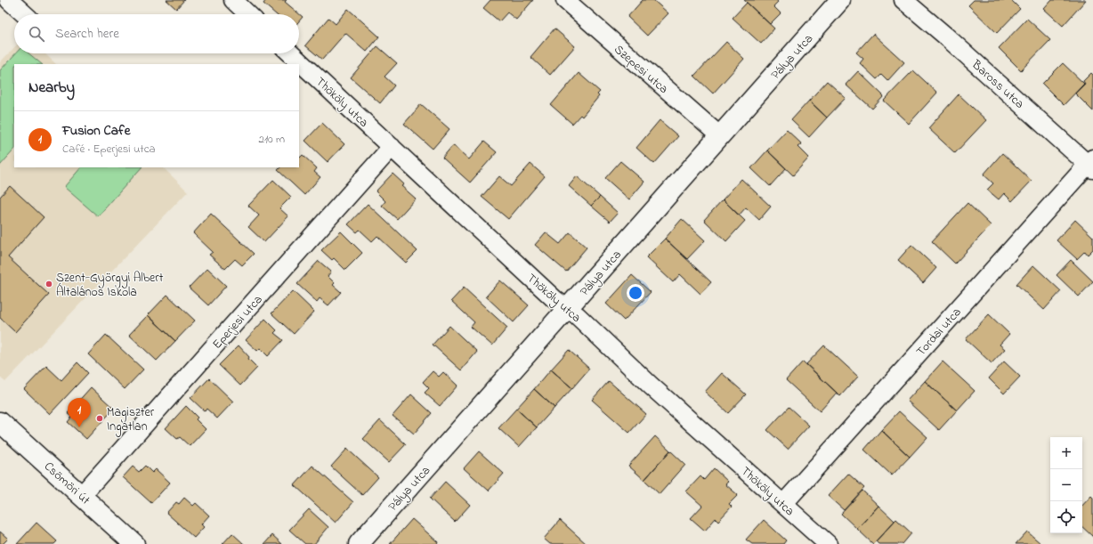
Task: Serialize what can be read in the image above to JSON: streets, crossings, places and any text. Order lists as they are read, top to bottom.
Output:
{
  "streets": {
    "street": [
      "Pálya utca",
      "Szepesi utca",
      "Baross utca",
      "Thököly utca",
      "Eperjesi utca",
      "Tordai utca",
      "Csömöri út"
    ]
  },
  "crossings": [
    ["Pálya utca", "Szepesi utca"],
    ["Pálya utca", "Thököly utca"],
    ["Baross utca", "Tordai utca"],
    ["Thököly utca", "Eperjesi utca"],
    ["Thököly utca", "Tordai utca"],
    ["Eperjesi utca", "Csömöri út"]
  ],
  "places": ["Szent-Györgyi Albert Általános Iskola", "Magiszter Ingatlan"],
  "page": {
    "search": "Search here",
    "heading": "Nearby",
    "list": [
      {
        "mark": "1",
        "name": "Fusion Cafe",
        "note": "Café · Eperjesi utca",
        "value": "210 m"
      }
    ],
    "pins": "1",
    "map_buttons": ["+", "−"]
  }
}
